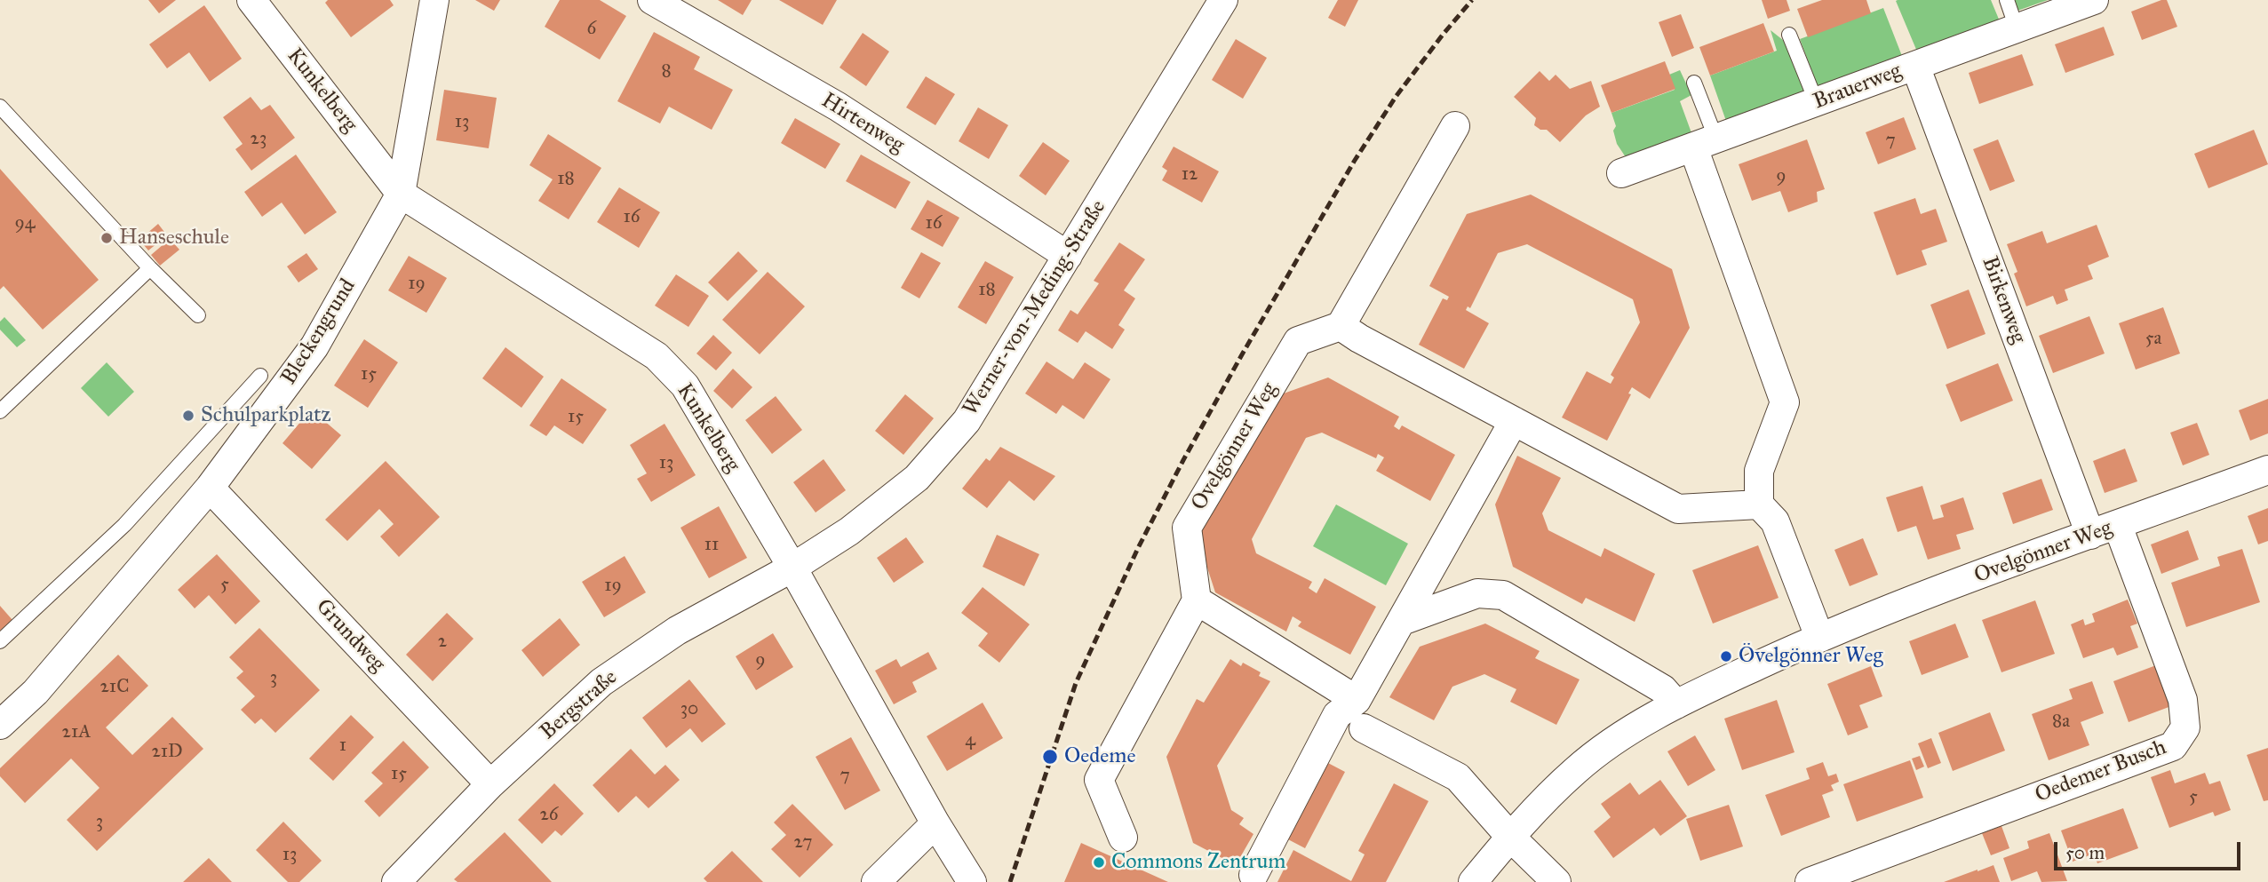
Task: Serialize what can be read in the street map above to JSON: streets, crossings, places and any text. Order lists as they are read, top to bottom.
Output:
{
  "streets": {
    "street": [
      "Brauerweg",
      "Kunkelberg",
      "Hirtenweg",
      "Birkenweg",
      "Werner-von-Meding-Straße",
      "Bleckengrund",
      "Ovelgönner Weg",
      "Grundweg",
      "Bergstraße",
      "Oedemer Busch"
    ]
  },
  "crossings": [
    ["Brauerweg", "Birkenweg"],
    ["Kunkelberg", "Werner-von-Meding-Straße"],
    ["Kunkelberg", "Bleckengrund"],
    ["Kunkelberg", "Bergstraße"],
    ["Hirtenweg", "Werner-von-Meding-Straße"],
    ["Birkenweg", "Ovelgönner Weg"],
    ["Werner-von-Meding-Straße", "Bergstraße"],
    ["Bleckengrund", "Grundweg"],
    ["Ovelgönner Weg", "Oedemer Busch"],
    ["Grundweg", "Bergstraße"]
  ],
  "places": [
    "Hanseschule",
    "Schulparkplatz",
    "Övelgönner Weg",
    "Oedeme",
    "Commons Zentrum"
  ],
  "house_numbers": [
    "6",
    "8",
    "13",
    "23",
    "7",
    "12",
    "9",
    "18",
    "16",
    "94",
    "16",
    "19",
    "18",
    "5a",
    "15",
    "15",
    "13",
    "11",
    "5",
    "19",
    "2",
    "9",
    "3",
    "21C",
    "30",
    "8a",
    "21A",
    "4",
    "1",
    "21D",
    "15",
    "7",
    "5",
    "26",
    "3",
    "27",
    "13"
  ],
  "scale_bar": "50 m"
}
